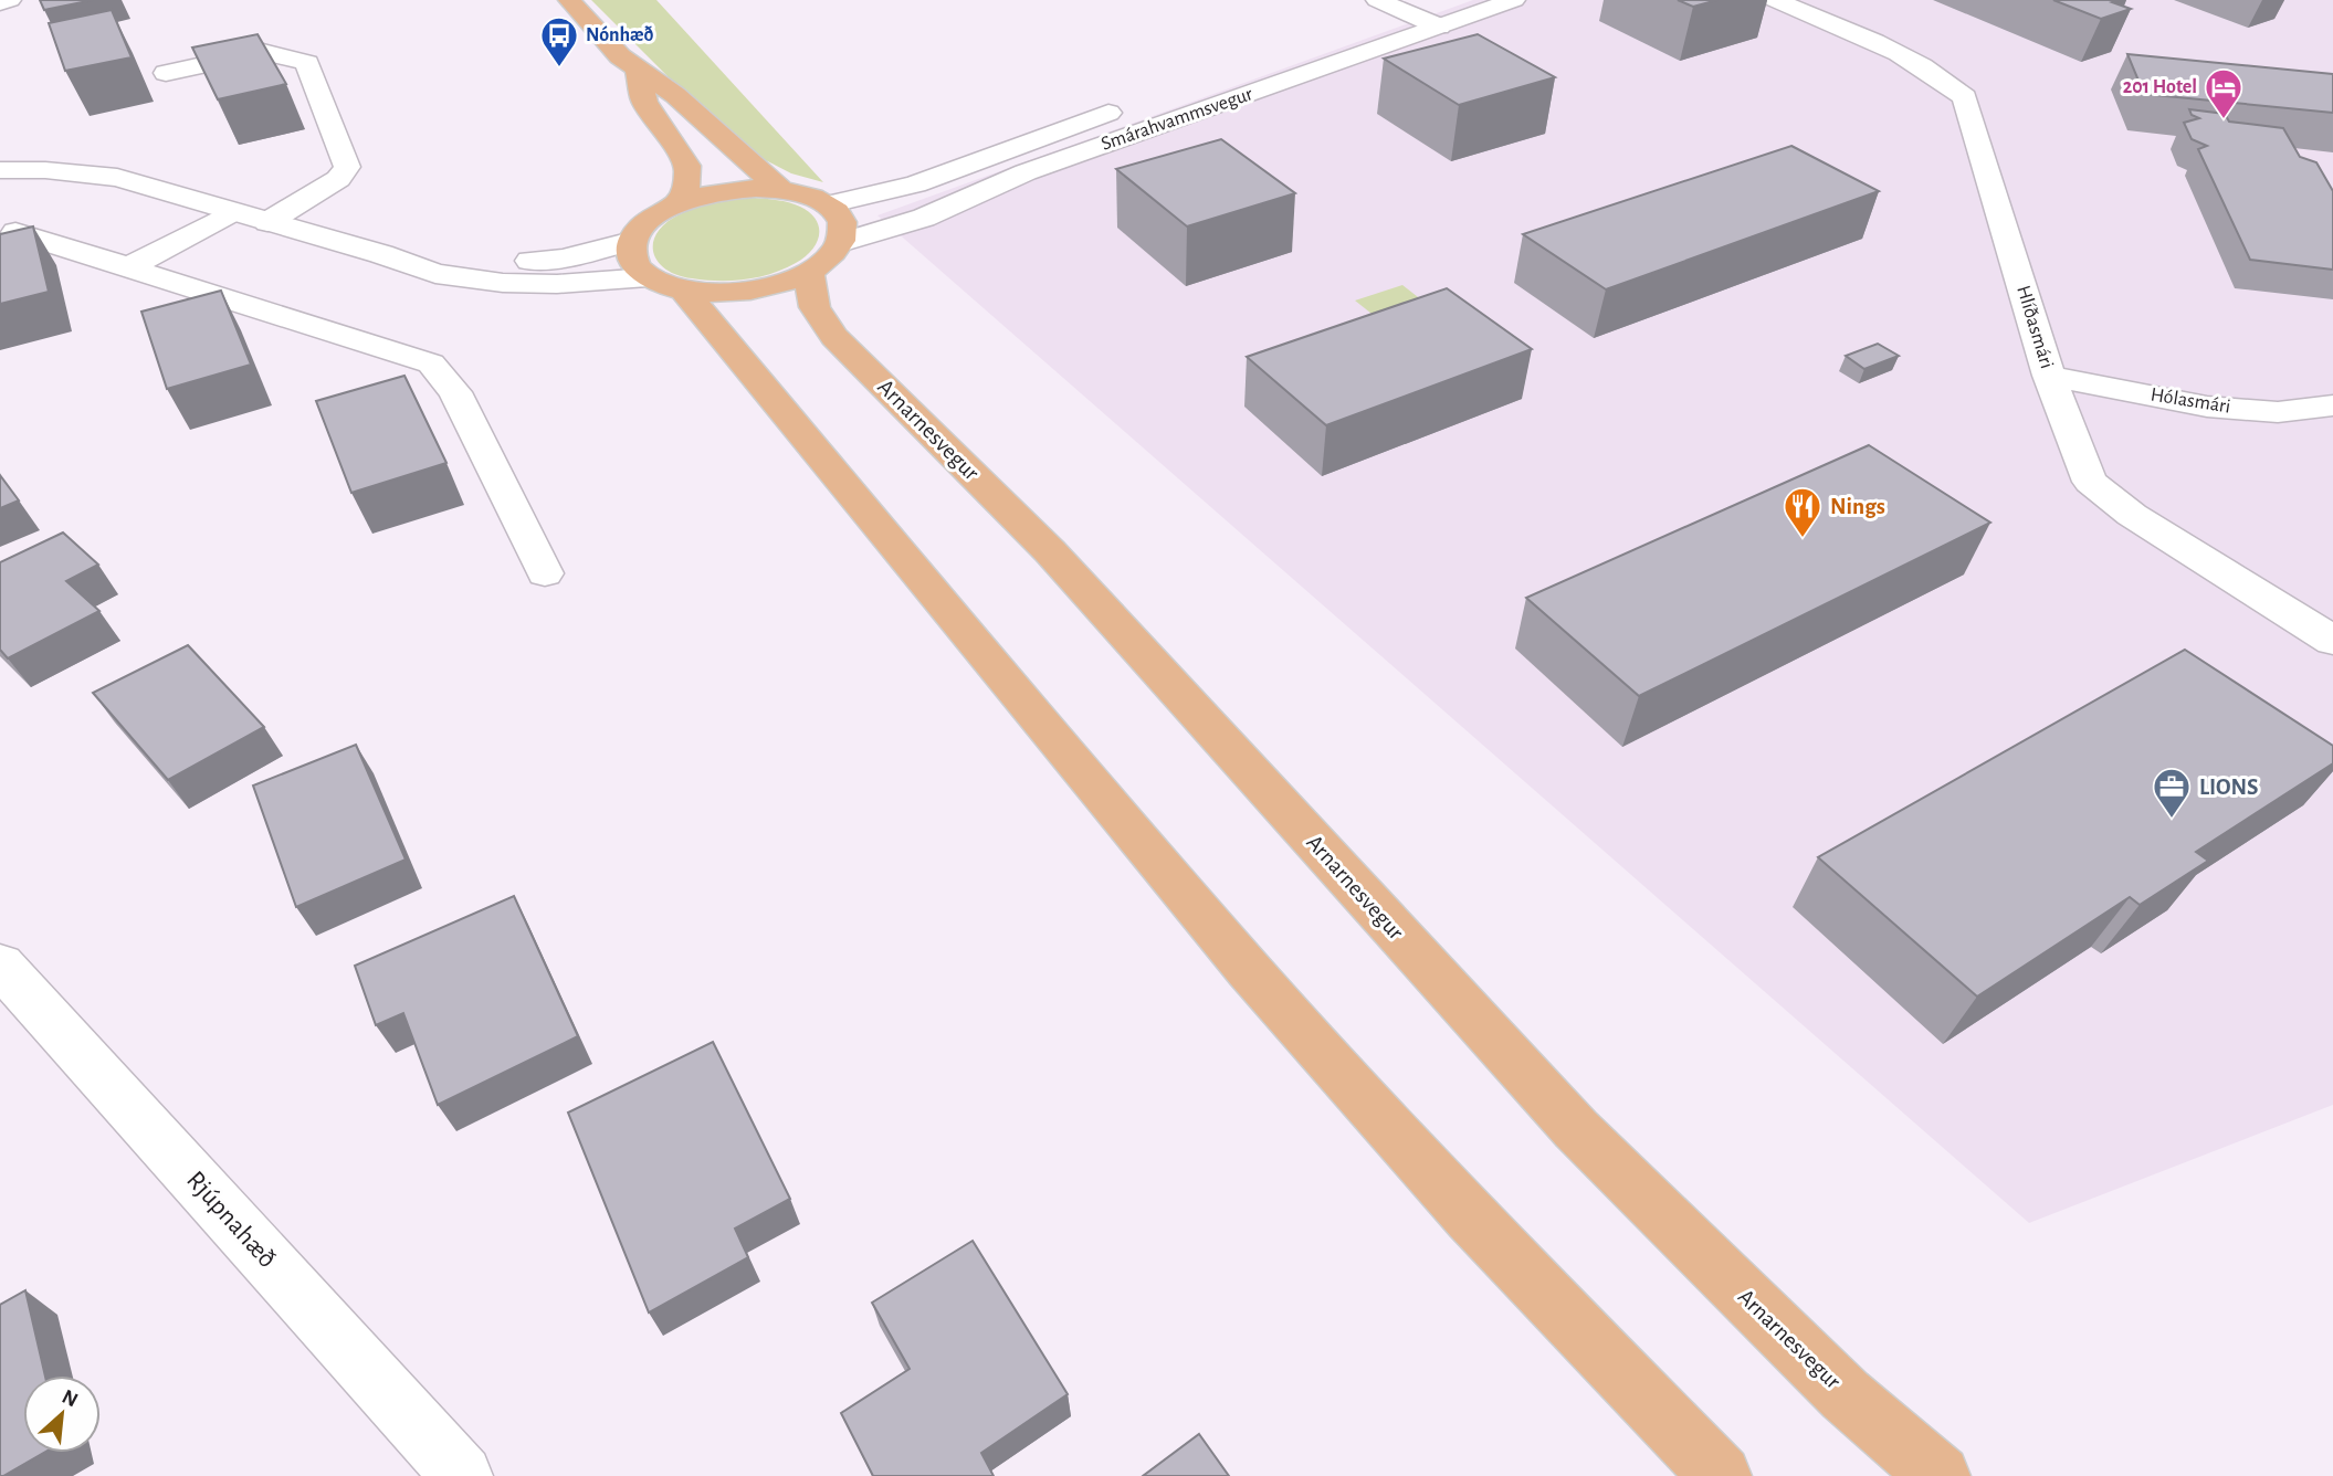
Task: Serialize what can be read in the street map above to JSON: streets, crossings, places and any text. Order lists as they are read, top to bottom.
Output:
{
  "streets": {
    "main road": ["Arnarnesvegur"],
    "street": [
      "Smárahvammsvegur",
      "Hlíðasmári",
      "Hólasmári",
      "Rjúpnahæð"
    ]
  },
  "crossings": [
    ["Smárahvammsvegur", "Arnarnesvegur"],
    ["Hlíðasmári", "Hólasmári"]
  ],
  "places": {
    "bus stop": ["Nónhæð"],
    "hotel": ["201 Hotel"],
    "restaurant": ["Nings"],
    "office": ["LIONS"]
  },
  "north": "top right"
}
